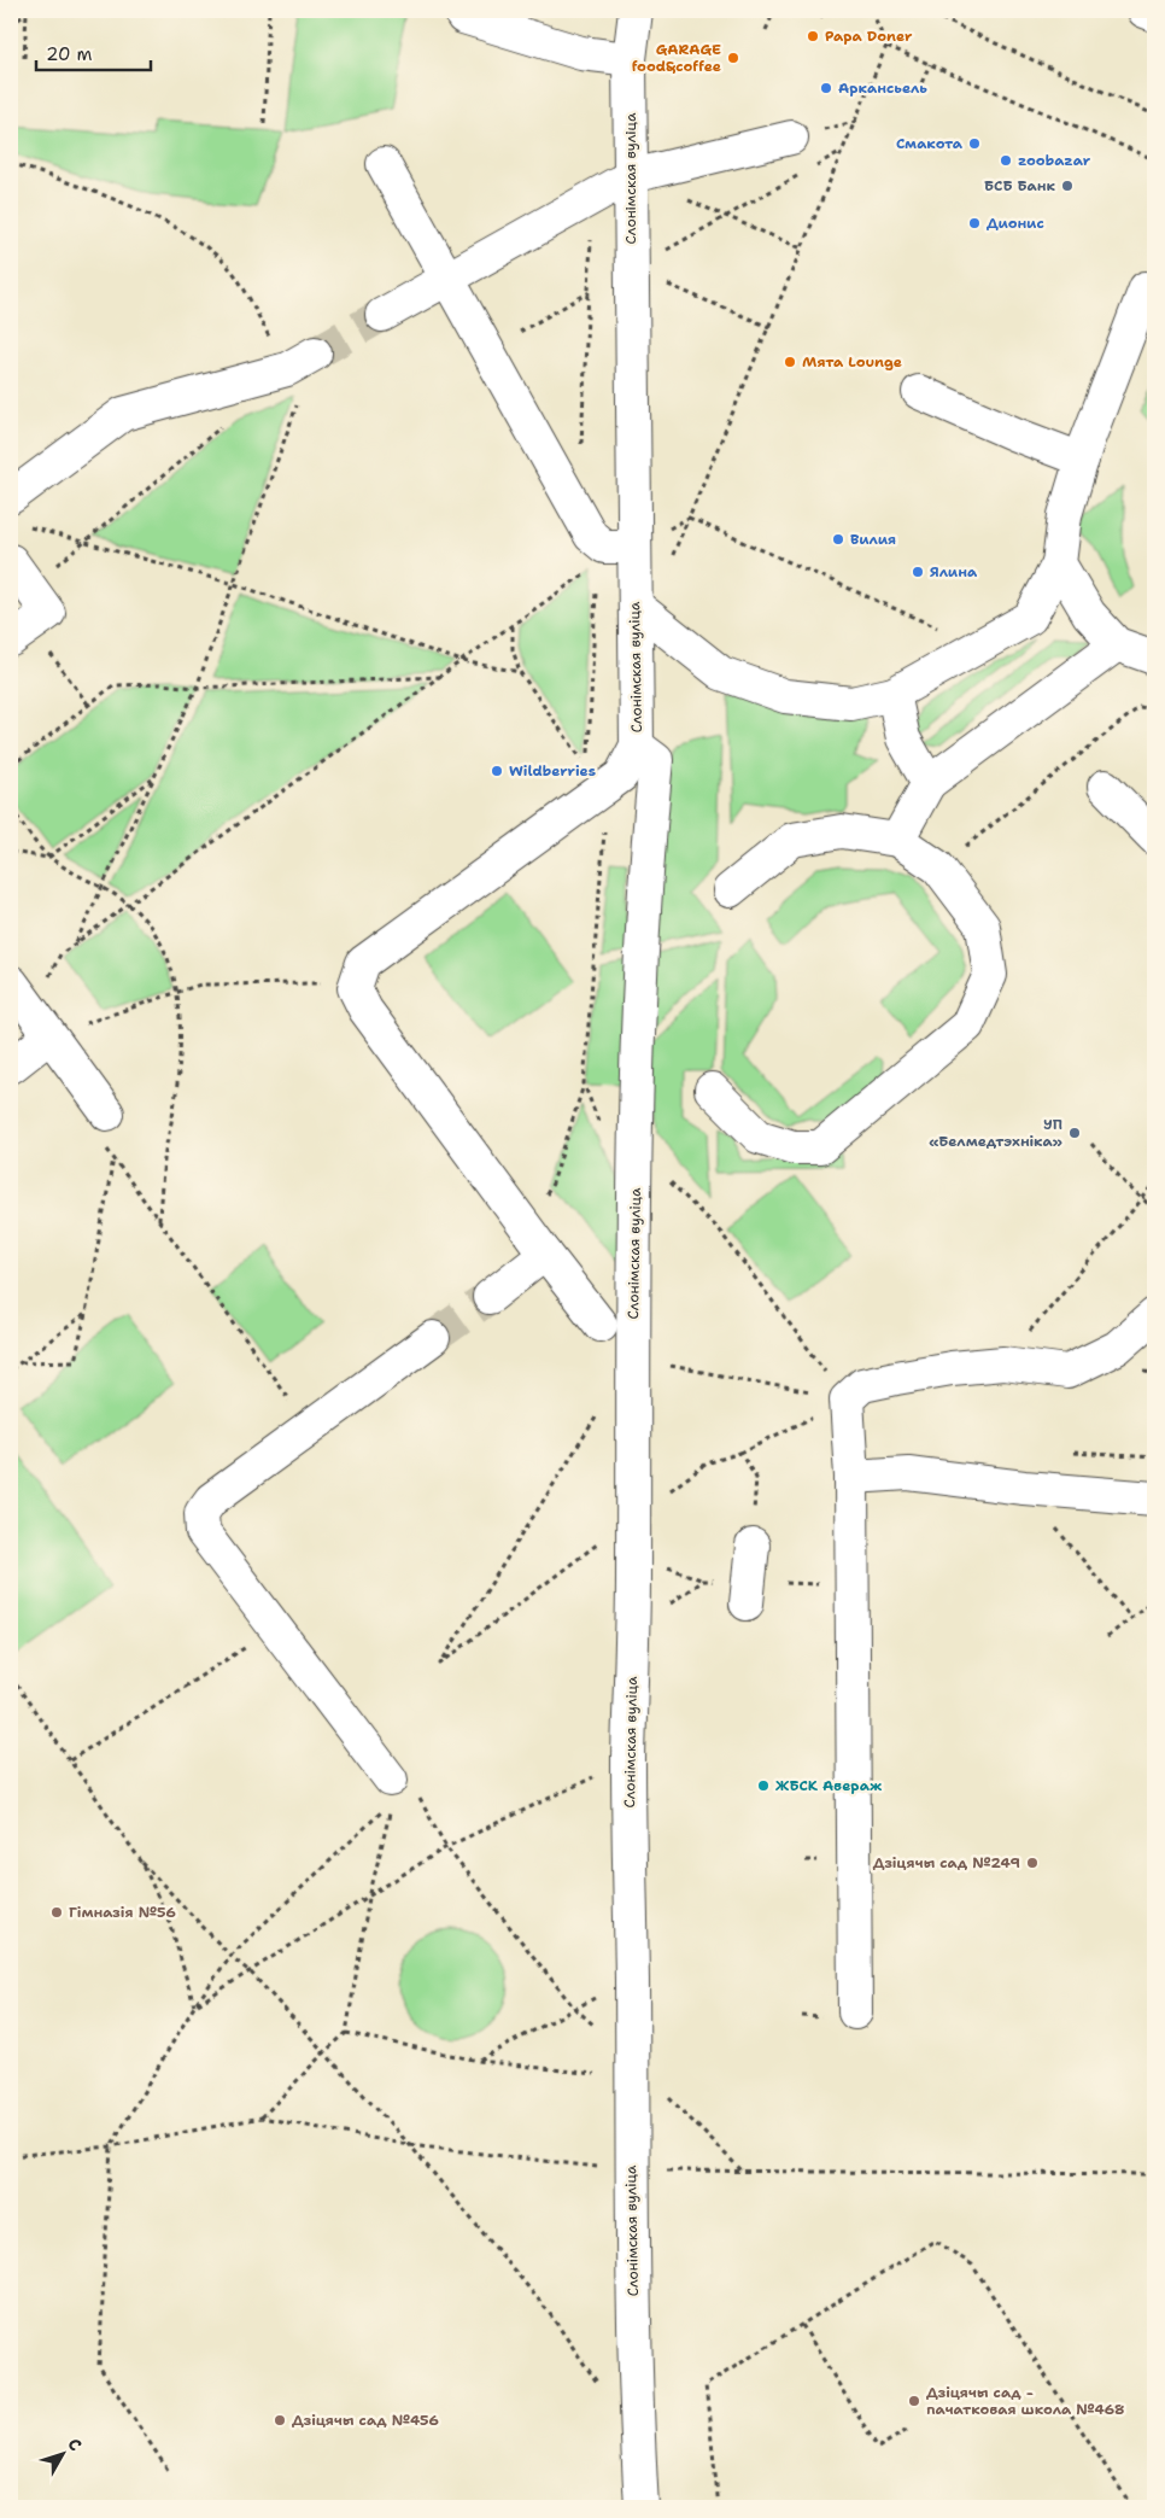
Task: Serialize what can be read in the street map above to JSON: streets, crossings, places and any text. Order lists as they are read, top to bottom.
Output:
{
  "streets": {
    "street": ["Слонімская вуліца"]
  },
  "places": [
    "Papa Doner",
    "GARAGE food&coffee",
    "Аркансьель",
    "Смакота",
    "zoobazar",
    "БСБ Банк",
    "Дионис",
    "Мята Lounge",
    "Вилия",
    "Ялина",
    "Wildberries",
    "УП «Белмедтэхніка»",
    "ЖБСК Авераж",
    "Дзіцячы сад №249",
    "Гімназія №56",
    "Дзіцячы сад - пачатковая школа №468",
    "Дзіцячы сад №456"
  ],
  "scale_bar": "20 m",
  "north": "top right"
}
